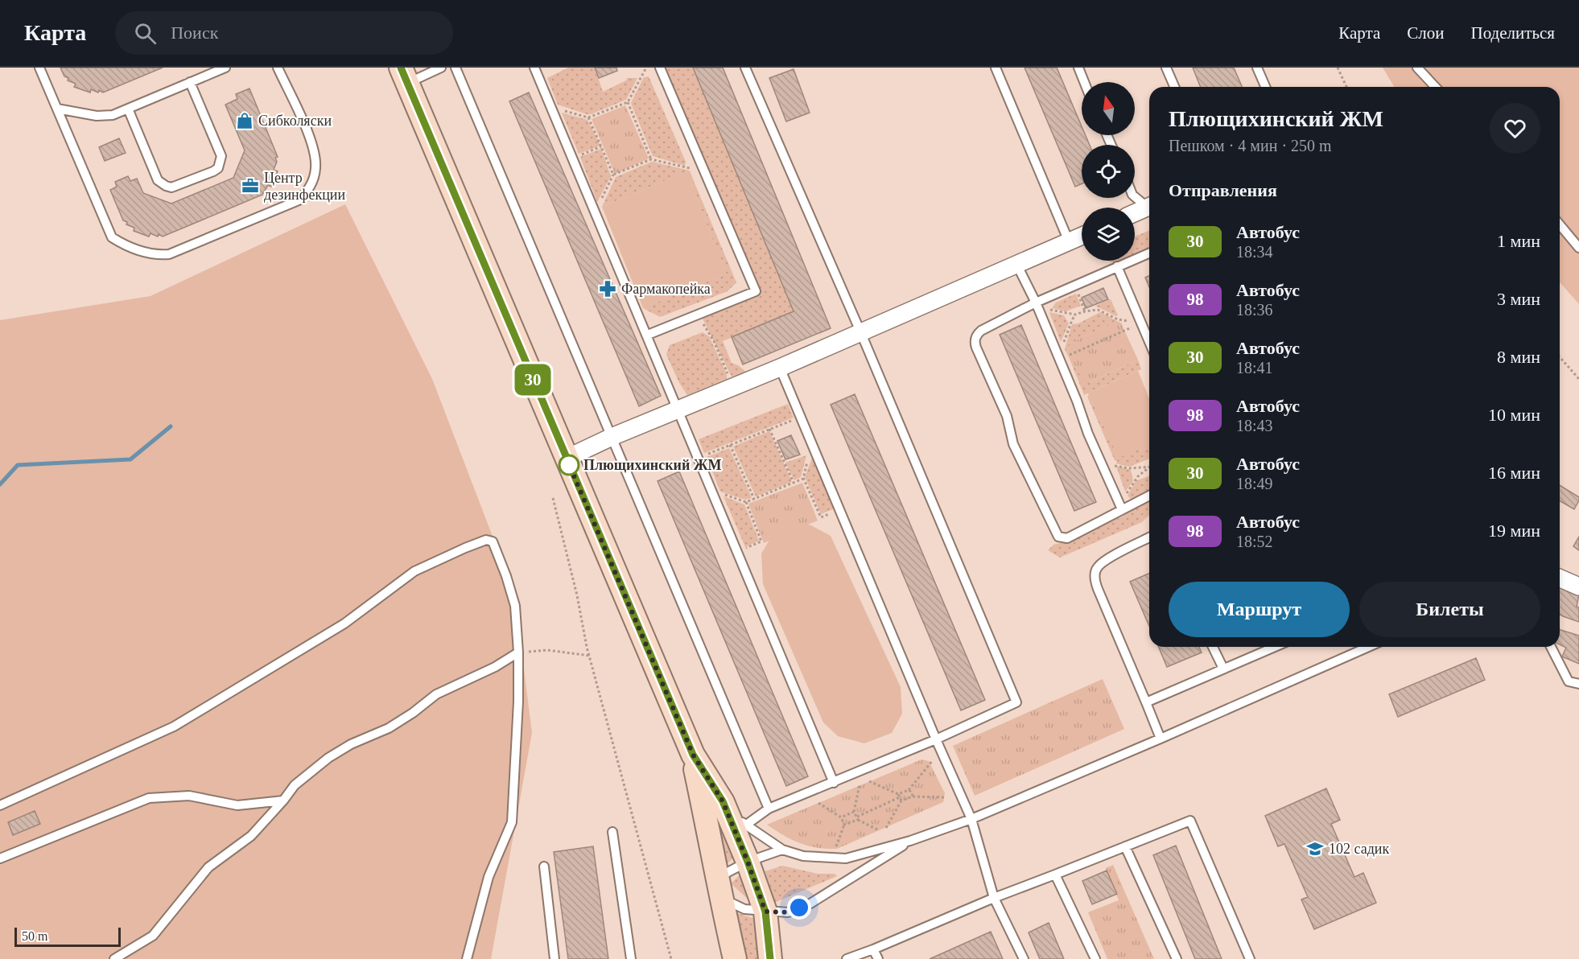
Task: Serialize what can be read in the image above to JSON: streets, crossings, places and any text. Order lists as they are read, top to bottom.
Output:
{
  "places": {
    "shop": ["Сибколяски"],
    "office": ["Центр дезинфекции"],
    "pharmacy": ["Фармакопейка"],
    "other": ["Плющихинский ЖМ"],
    "school or university": ["102 садик"]
  },
  "lines": ["bus line 30"],
  "scale_bar": "50 m",
  "north": "top",
  "page": {
    "header": "Карта",
    "search": "Поиск",
    "nav": ["Карта", "Слои", "Поделиться"],
    "on_map": "30",
    "heading": [
      ["Плющихинский ЖМ", "Пешком · 4 мин · 250 m"],
      "Отправления"
    ],
    "list": [
      {
        "mark": "30",
        "name": "Автобус",
        "note": "18:34",
        "value": "1 мин"
      },
      {
        "mark": "98",
        "name": "Автобус",
        "note": "18:36",
        "value": "3 мин"
      },
      {
        "mark": "30",
        "name": "Автобус",
        "note": "18:41",
        "value": "8 мин"
      },
      {
        "mark": "98",
        "name": "Автобус",
        "note": "18:43",
        "value": "10 мин"
      },
      {
        "mark": "30",
        "name": "Автобус",
        "note": "18:49",
        "value": "16 мин"
      },
      {
        "mark": "98",
        "name": "Автобус",
        "note": "18:52",
        "value": "19 мин"
      }
    ],
    "buttons": ["Маршрут", "Билеты"],
    "scale": "50 m"
  }
}
